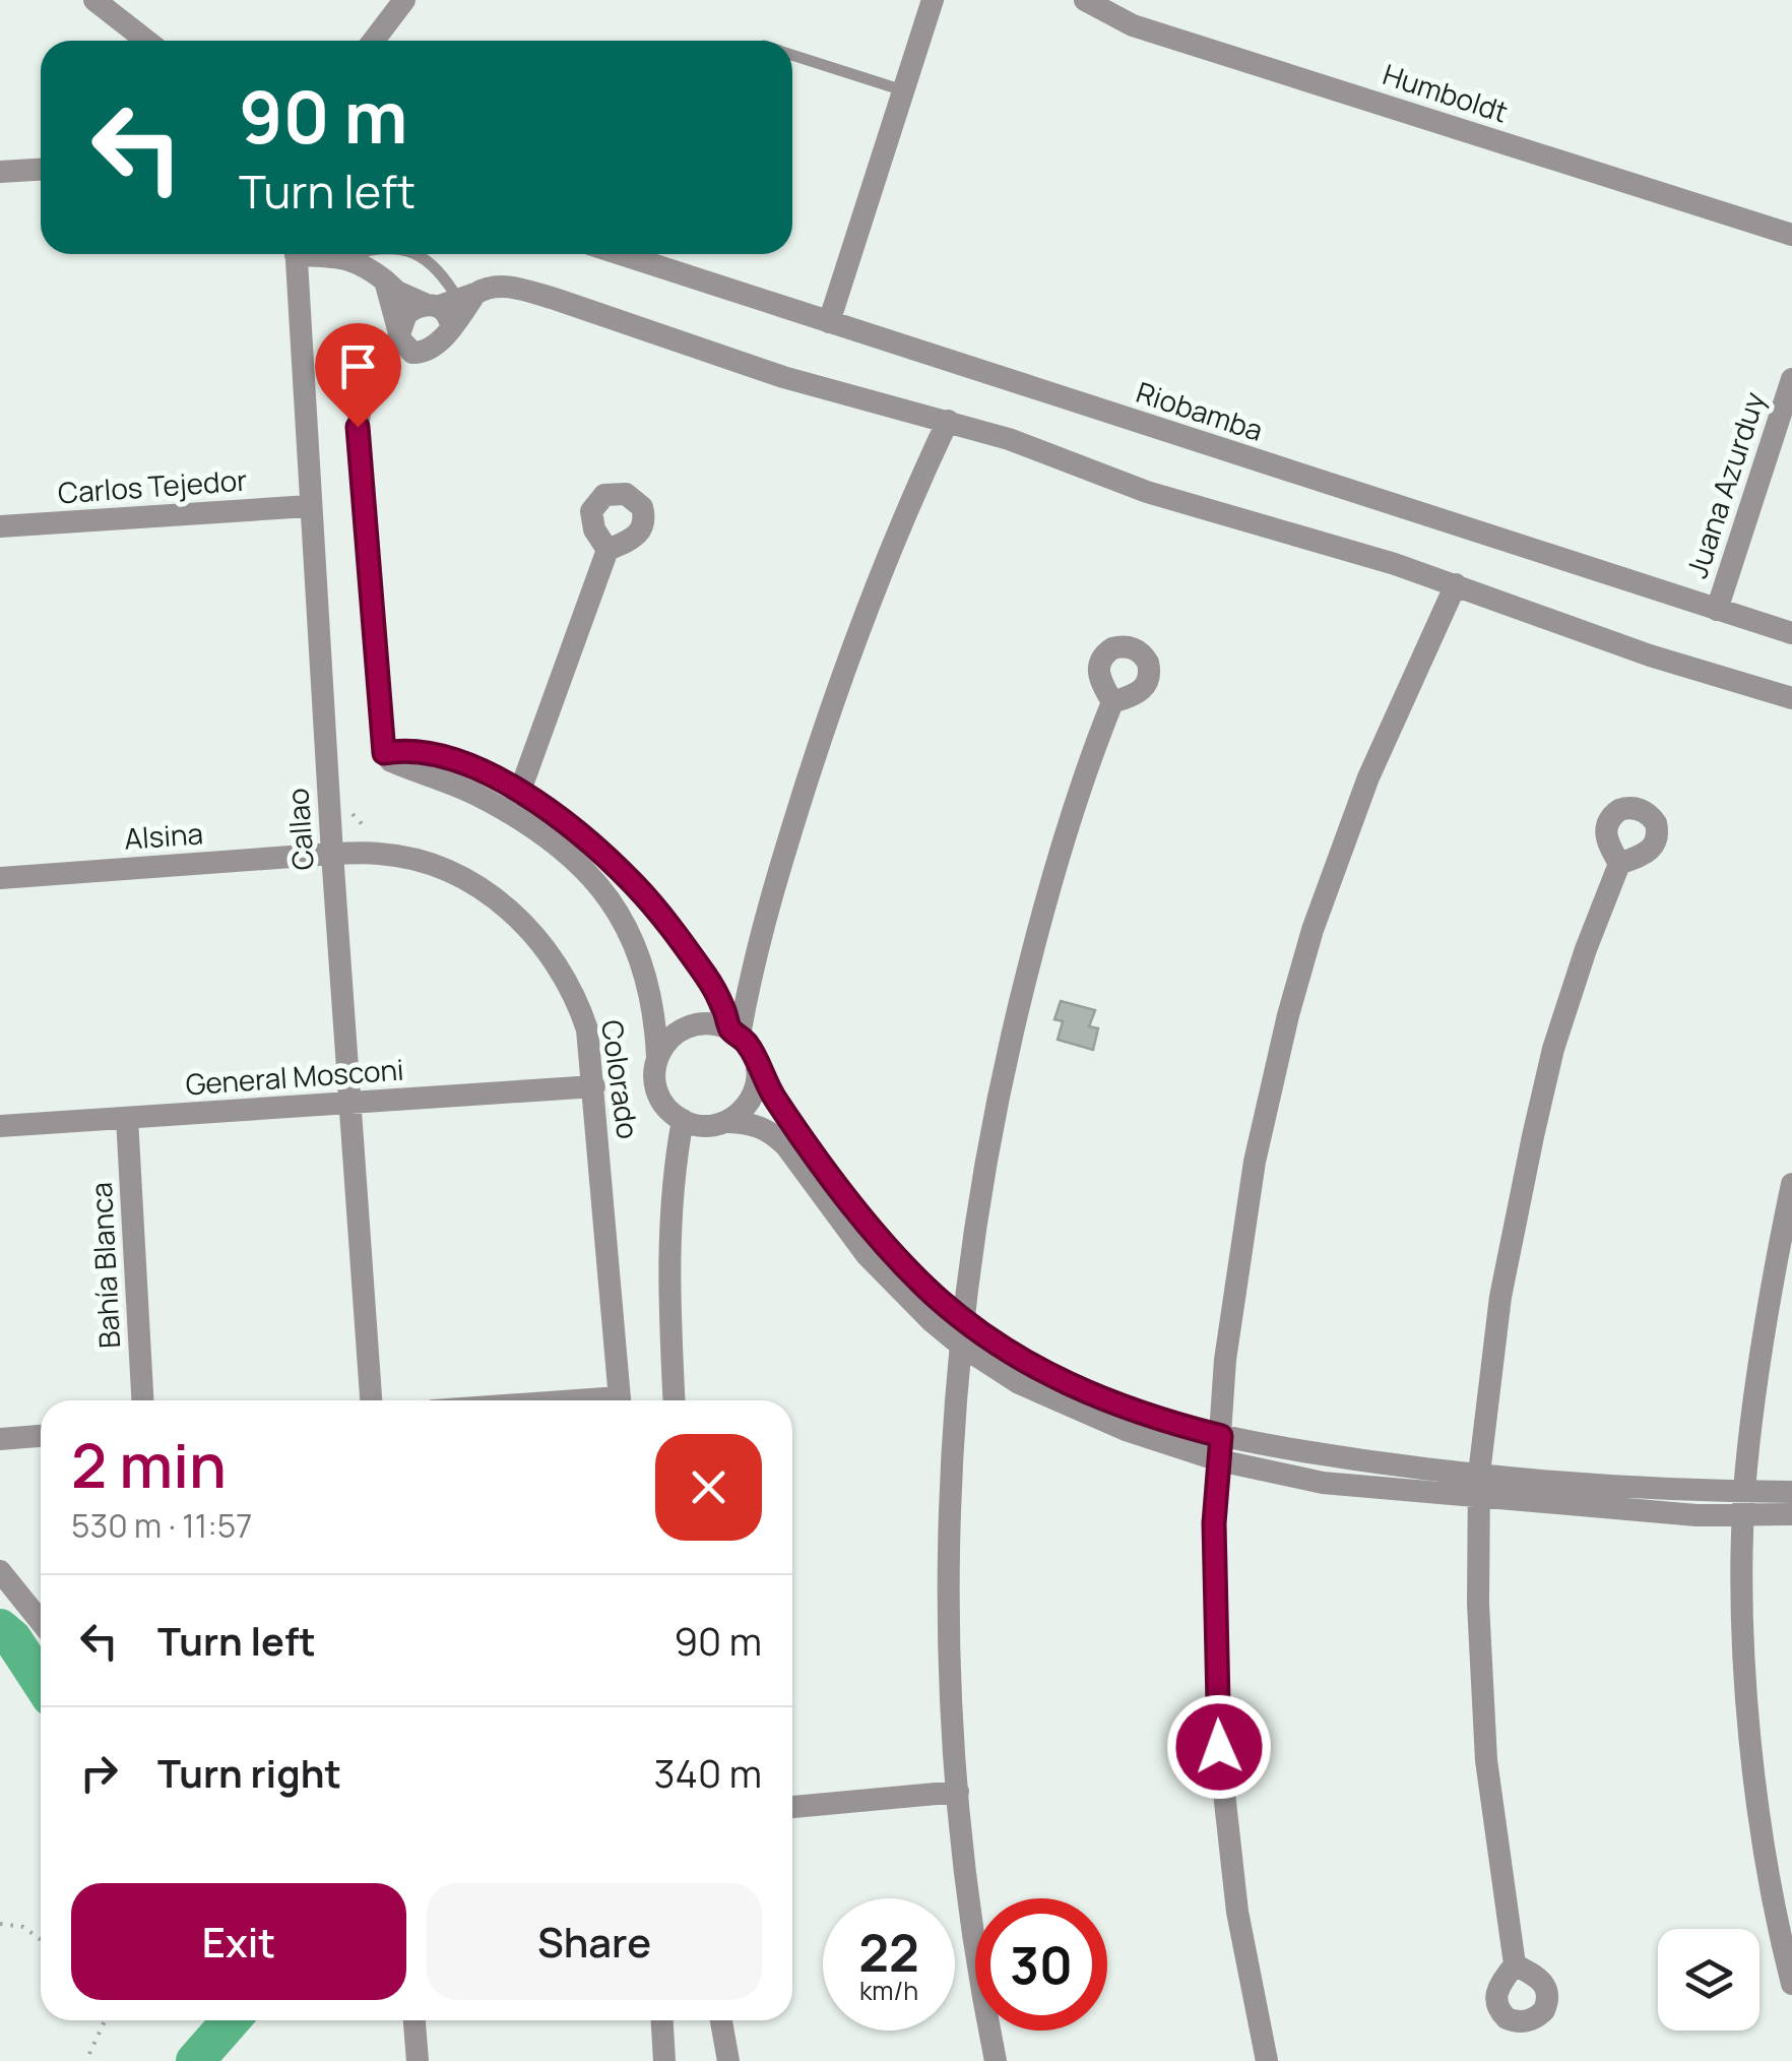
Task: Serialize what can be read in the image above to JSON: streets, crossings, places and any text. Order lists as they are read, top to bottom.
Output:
{
  "streets": {
    "street": [
      "Humboldt",
      "Riobamba",
      "Juana Azurduy",
      "Carlos Tejedor",
      "Callao",
      "Alsina",
      "General Mosconi",
      "Colorado",
      "Bahía Blanca"
    ]
  },
  "crossings": [
    ["Riobamba", "Juana Azurduy"],
    ["Carlos Tejedor", "Callao"],
    ["Callao", "Alsina"],
    ["Callao", "General Mosconi"],
    ["Callao", "Colorado"],
    ["Alsina", "Colorado"],
    ["General Mosconi", "Colorado"],
    ["General Mosconi", "Bahía Blanca"]
  ],
  "page": {
    "turn": ["90 m", "Turn left"],
    "heading": ["2 min", "530 m · 11:57"],
    "list": [
      {
        "name": "Turn left",
        "value": "90 m"
      },
      {
        "name": "Turn right",
        "value": "340 m"
      }
    ],
    "buttons": ["Exit", "Share"],
    "speed": "22 km/h",
    "limit": "30"
  }
}
